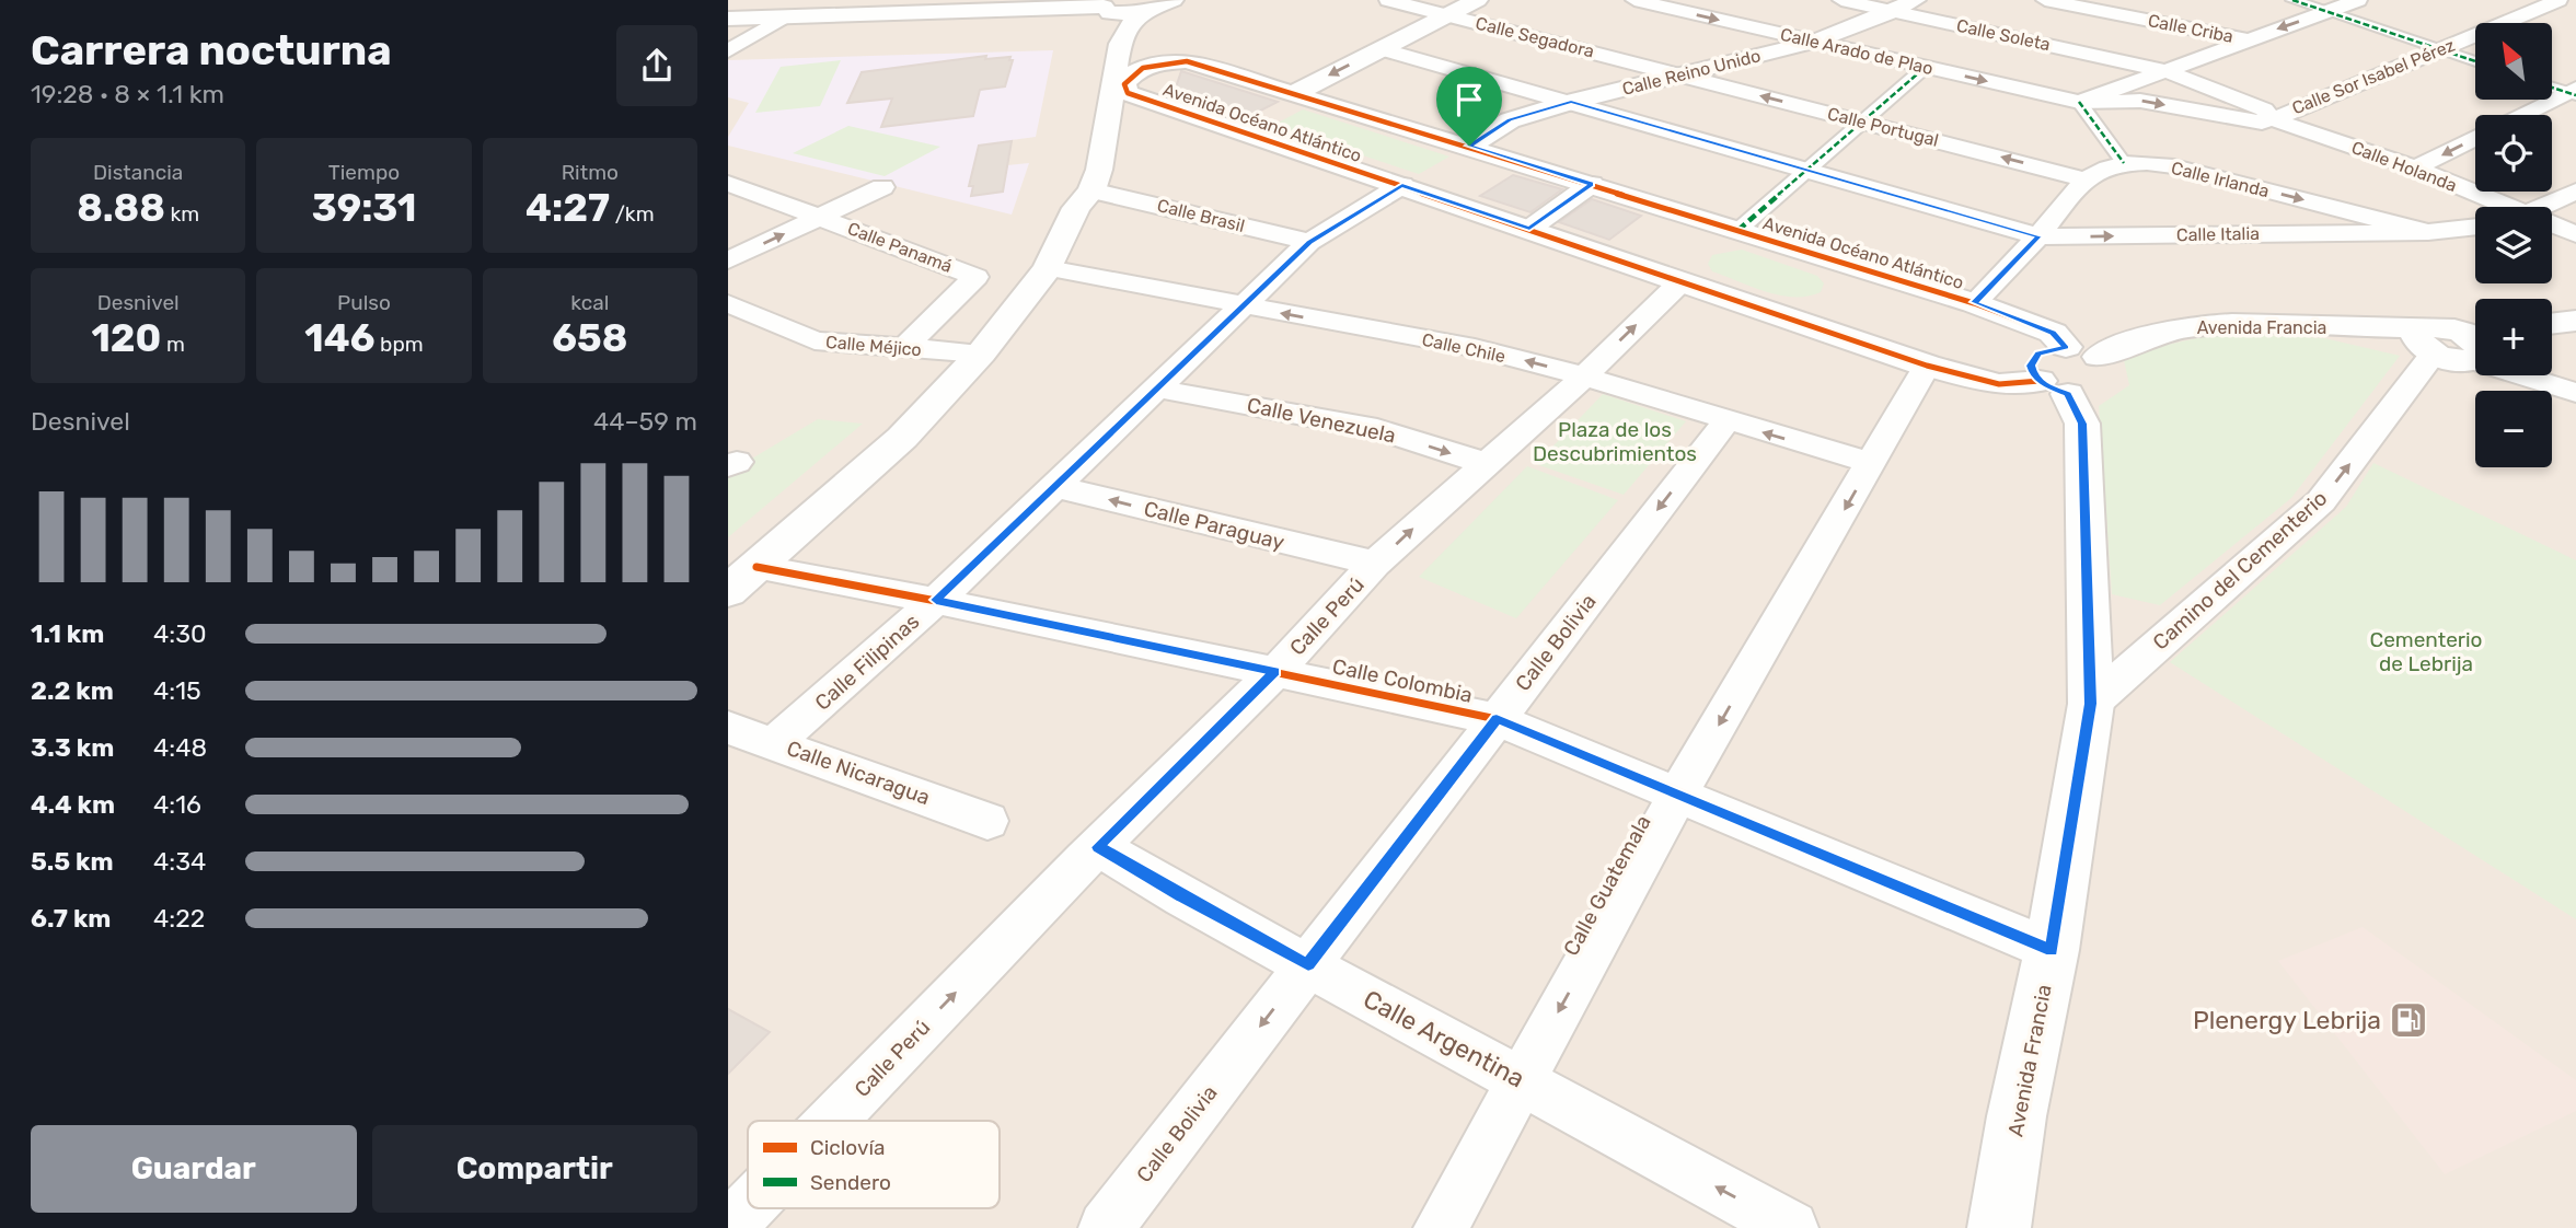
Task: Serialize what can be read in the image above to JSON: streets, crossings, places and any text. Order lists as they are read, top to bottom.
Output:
{
  "streets": {
    "street": [
      "Calle Criba",
      "Calle Soleta",
      "Calle Segadora",
      "Calle Arado de Plao",
      "Calle Reino Unido",
      "Calle Sor Isabel Pérez",
      "Avenida Océano Atlántico",
      "Calle Portugal",
      "Calle Holanda",
      "Calle Irlanda",
      "Calle Brasil",
      "Calle Italia",
      "Calle Panamá",
      "Avenida Francia",
      "Calle Méjico",
      "Calle Chile",
      "Calle Venezuela",
      "Calle Paraguay",
      "Camino del Cementerio",
      "Calle Perú",
      "Calle Bolivia",
      "Calle Filipinas",
      "Calle Colombia",
      "Calle Nicaragua",
      "Calle Guatemala",
      "Calle Argentina"
    ]
  },
  "crossings": [
    ["Calle Soleta", "Calle Arado de Plao"],
    ["Calle Soleta", "Calle Reino Unido"],
    ["Calle Soleta", "Calle Sor Isabel Pérez"],
    ["Calle Soleta", "Calle Holanda"],
    ["Calle Segadora", "Calle Reino Unido"],
    ["Calle Segadora", "Calle Portugal"],
    ["Calle Arado de Plao", "Calle Reino Unido"],
    ["Calle Arado de Plao", "Calle Sor Isabel Pérez"],
    ["Calle Arado de Plao", "Calle Holanda"],
    ["Calle Reino Unido", "Avenida Océano Atlántico"],
    ["Calle Reino Unido", "Calle Portugal"],
    ["Calle Reino Unido", "Calle Italia"],
    ["Calle Sor Isabel Pérez", "Calle Holanda"],
    ["Avenida Océano Atlántico", "Avenida Francia"],
    ["Avenida Océano Atlántico", "Calle Perú"],
    ["Avenida Océano Atlántico", "Calle Filipinas"],
    ["Avenida Océano Atlántico", "Calle Guatemala"],
    ["Calle Portugal", "Calle Irlanda"],
    ["Calle Irlanda", "Calle Italia"],
    ["Calle Brasil", "Calle Filipinas"],
    ["Calle Panamá", "Calle Méjico"],
    ["Avenida Francia", "Camino del Cementerio"],
    ["Avenida Francia", "Calle Colombia"],
    ["Calle Chile", "Calle Perú"],
    ["Calle Chile", "Calle Bolivia"],
    ["Calle Chile", "Calle Filipinas"],
    ["Calle Chile", "Calle Guatemala"],
    ["Calle Venezuela", "Calle Perú"],
    ["Calle Venezuela", "Calle Filipinas"],
    ["Calle Paraguay", "Calle Perú"],
    ["Calle Paraguay", "Calle Filipinas"],
    ["Calle Perú", "Calle Colombia"],
    ["Calle Perú", "Calle Argentina"],
    ["Calle Bolivia", "Calle Colombia"],
    ["Calle Bolivia", "Calle Argentina"],
    ["Calle Filipinas", "Calle Colombia"],
    ["Calle Filipinas", "Calle Nicaragua"],
    ["Calle Colombia", "Calle Guatemala"],
    ["Calle Guatemala", "Calle Argentina"]
  ],
  "one_way": [
    "Calle Arado de Plao",
    "Calle Portugal",
    "Calle Chile",
    "Calle Venezuela",
    "Calle Paraguay",
    "Camino del Cementerio",
    "Calle Perú",
    "Calle Bolivia",
    "Calle Guatemala",
    "Calle Argentina"
  ],
  "parks": ["Plaza de los Descubrimientos", "Cementerio de Lebrija"],
  "places": {
    "fuel station": ["Plenergy Lebrija"]
  },
  "legend": ["Ciclovía", "Sendero"],
  "north": "top left",
  "page": {
    "heading": ["Carrera nocturna", "19:28 · 8 × 1.1 km"],
    "map_buttons": ["+", "−"],
    "stats": [
      ["Distancia", "8.88 km"],
      ["Tiempo", "39:31"],
      ["Ritmo", "4:27 /km"],
      ["Desnivel", "120 m"],
      ["Pulso", "146 bpm"],
      ["kcal", "658"]
    ],
    "chart": ["Desnivel", "44–59 m"],
    "list": [
      {
        "name": "1.1 km",
        "note": "4:30"
      },
      {
        "name": "2.2 km",
        "note": "4:15"
      },
      {
        "name": "3.3 km",
        "note": "4:48"
      },
      {
        "name": "4.4 km",
        "note": "4:16"
      },
      {
        "name": "5.5 km",
        "note": "4:34"
      },
      {
        "name": "6.7 km",
        "note": "4:22"
      }
    ],
    "buttons": ["Guardar", "Compartir"]
  }
}
